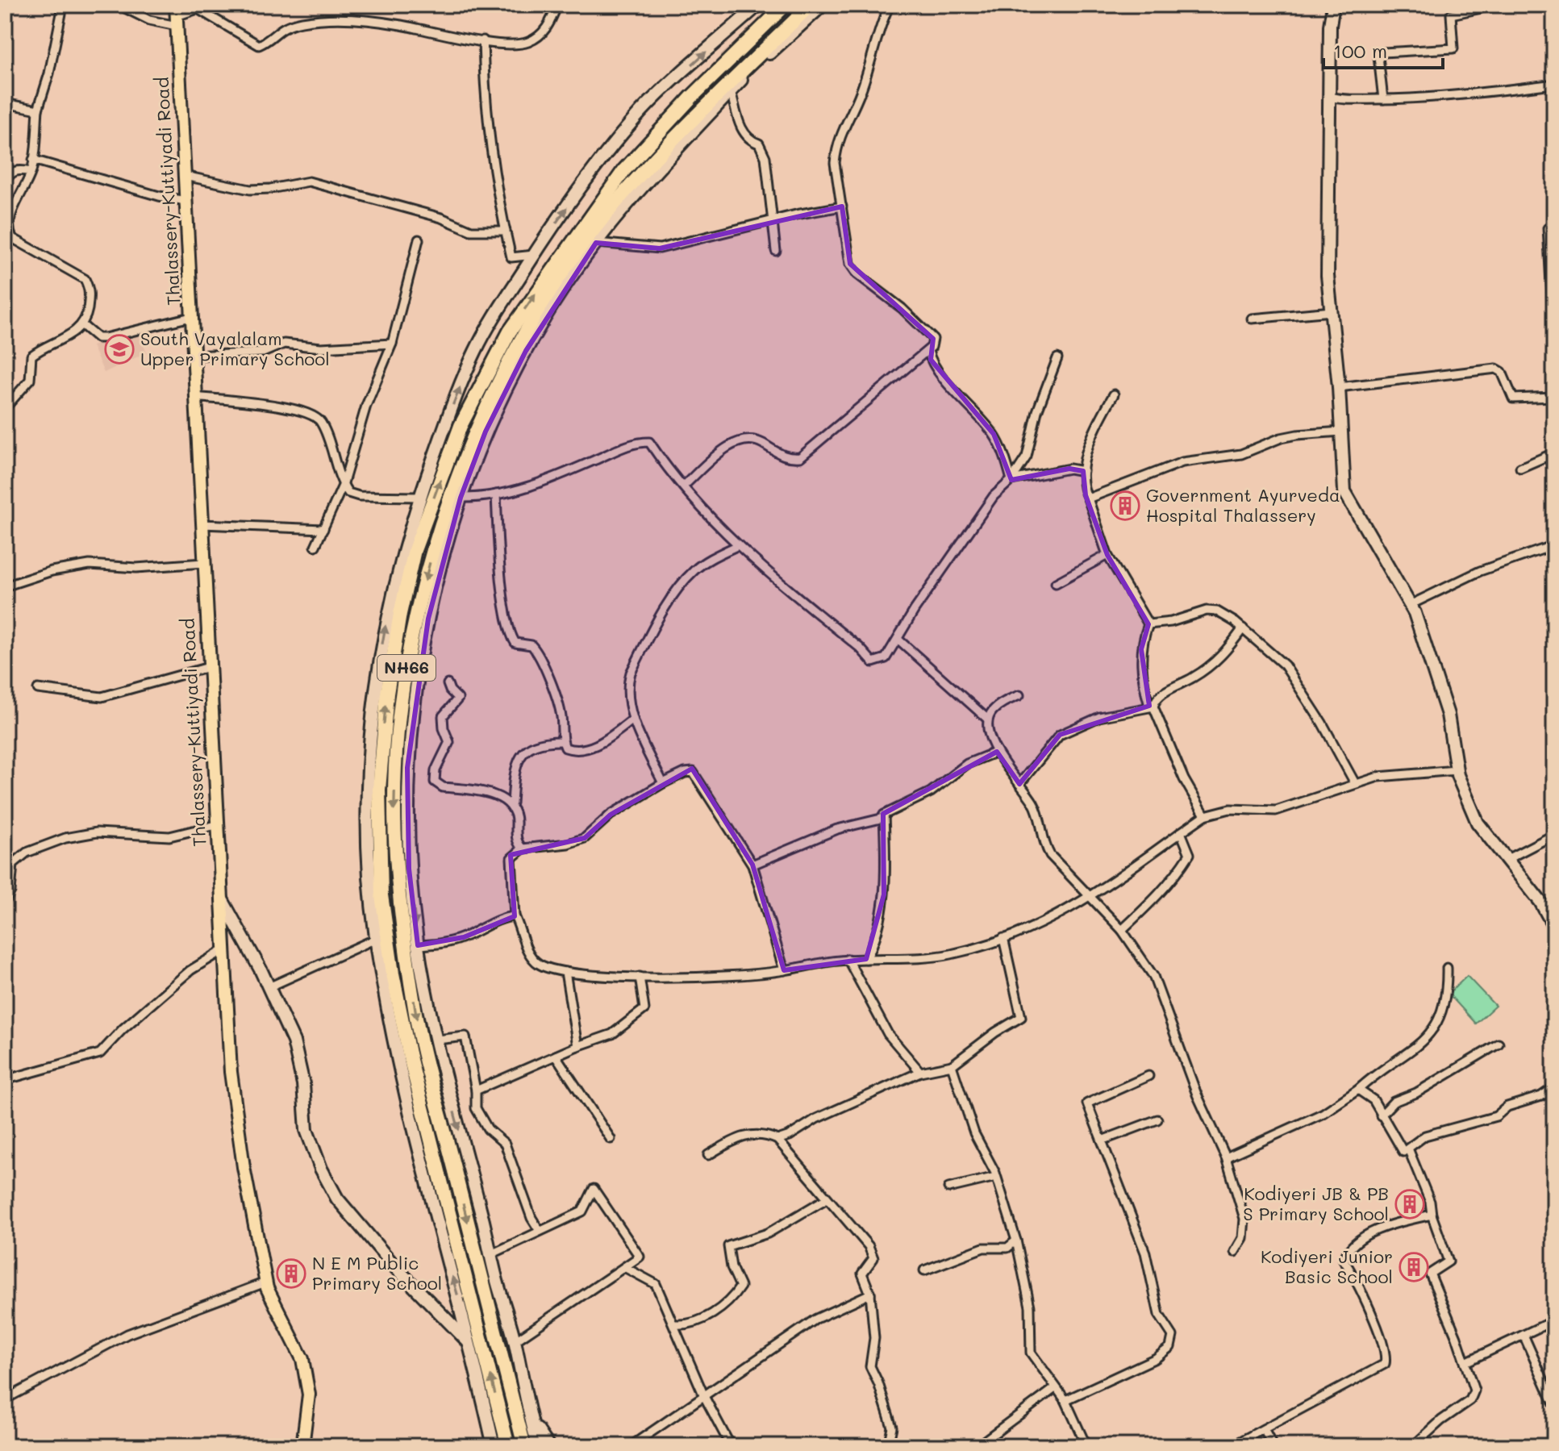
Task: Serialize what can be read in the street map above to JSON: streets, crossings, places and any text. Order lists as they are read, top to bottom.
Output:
{
  "streets": {
    "highway": ["NH66"],
    "main road": ["Thalassery-Kuttiyadi Road"]
  },
  "places": {
    "school or university": ["South Vayalalam Upper Primary School"],
    "building": [
      "Government Ayurveda Hospital Thalassery",
      "Kodiyeri JB & PB S Primary School",
      "Kodiyeri Junior Basic School",
      "N E M Public Primary School"
    ]
  },
  "scale_bar": "100 m"
}
